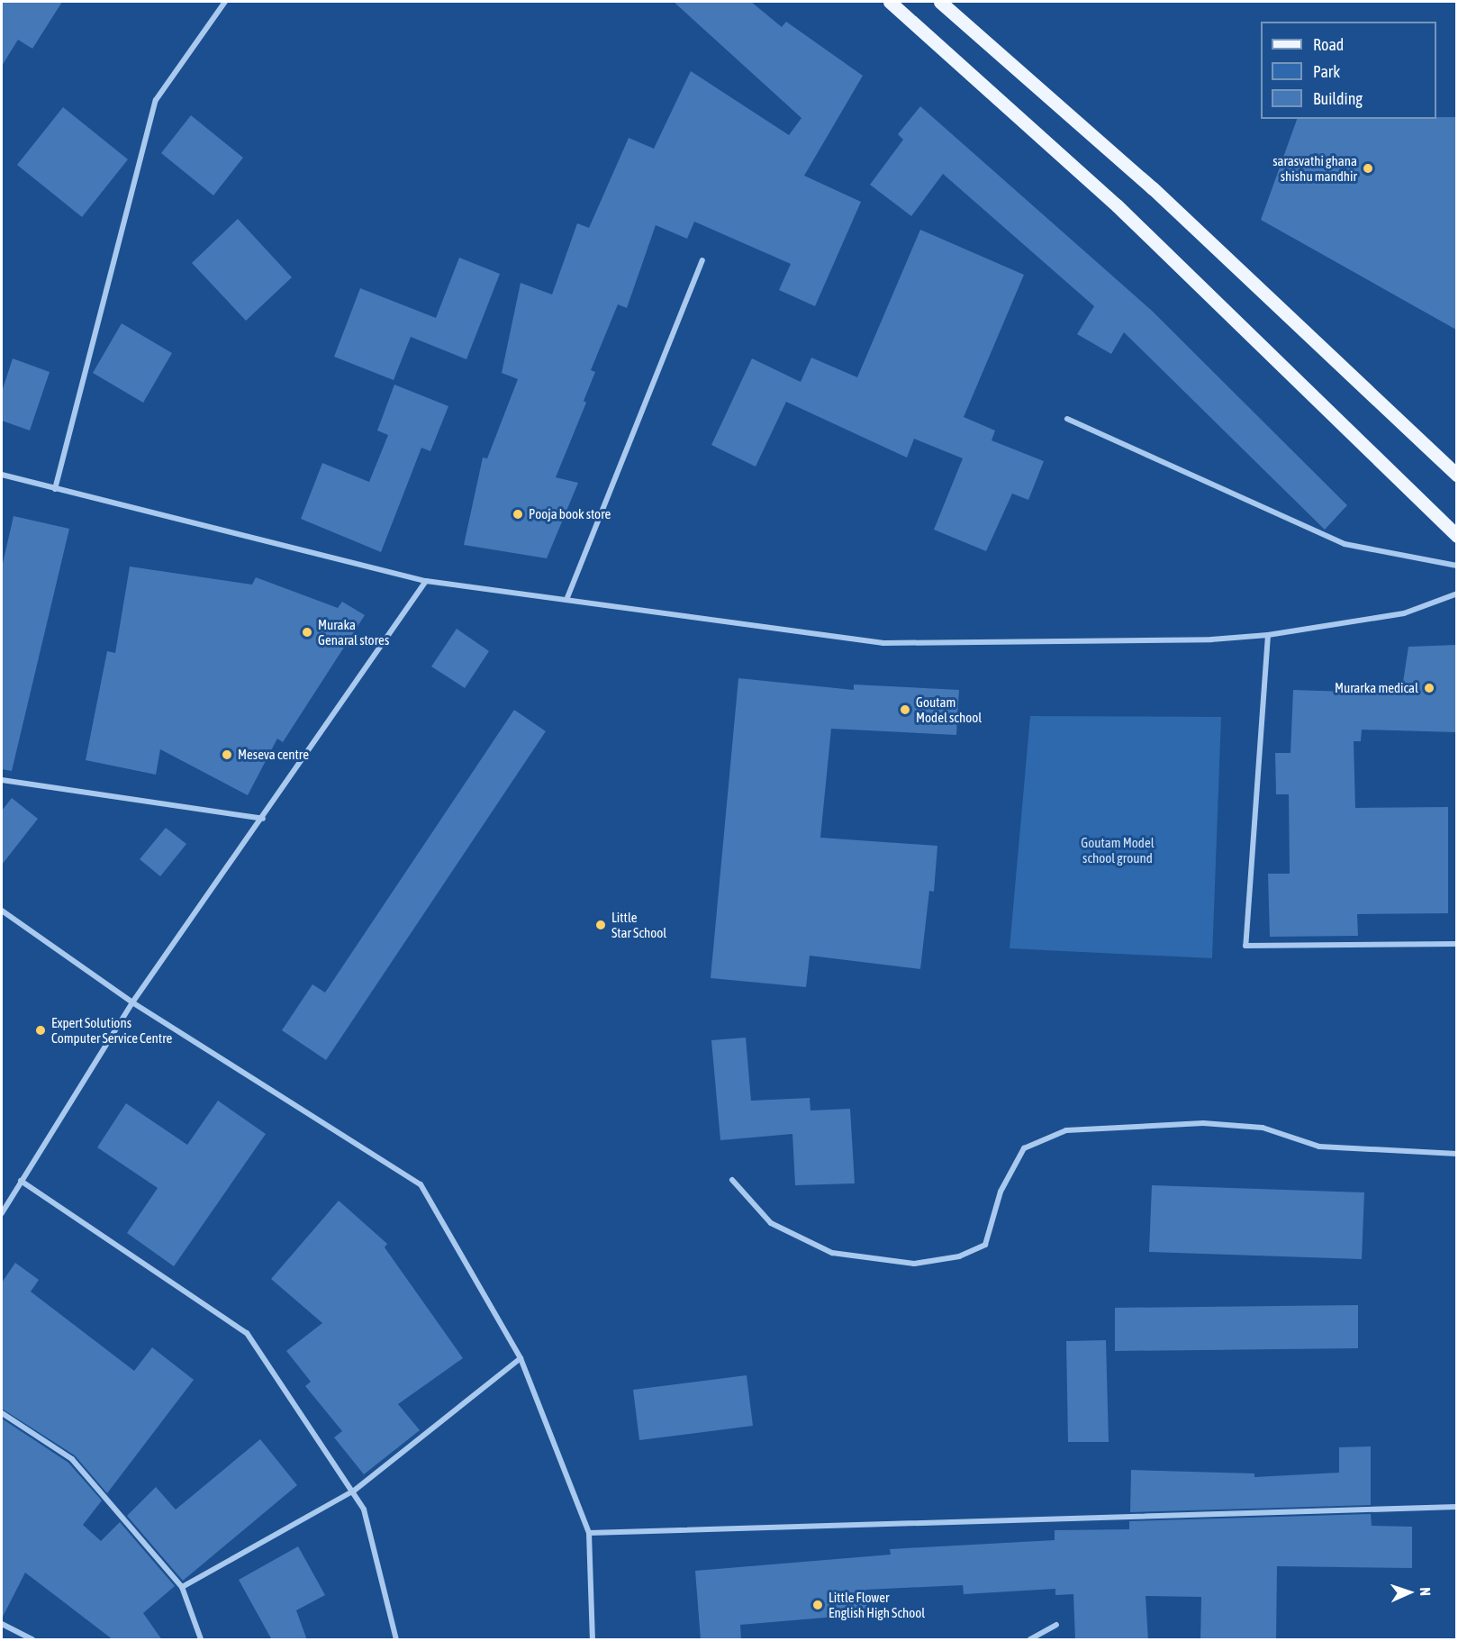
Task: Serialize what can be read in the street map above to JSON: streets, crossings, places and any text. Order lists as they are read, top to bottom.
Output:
{
  "parks": ["Goutam Model school ground"],
  "places": [
    "sarasvathi ghana shishu mandhir",
    "Pooja book store",
    "Muraka Genaral stores",
    "Murarka medical",
    "Goutam Model school",
    "Meseva centre",
    "Little Star School",
    "Expert Solutions Computer Service Centre",
    "Little Flower English High School"
  ],
  "legend": ["Road", "Park", "Building"],
  "north": "right"
}
